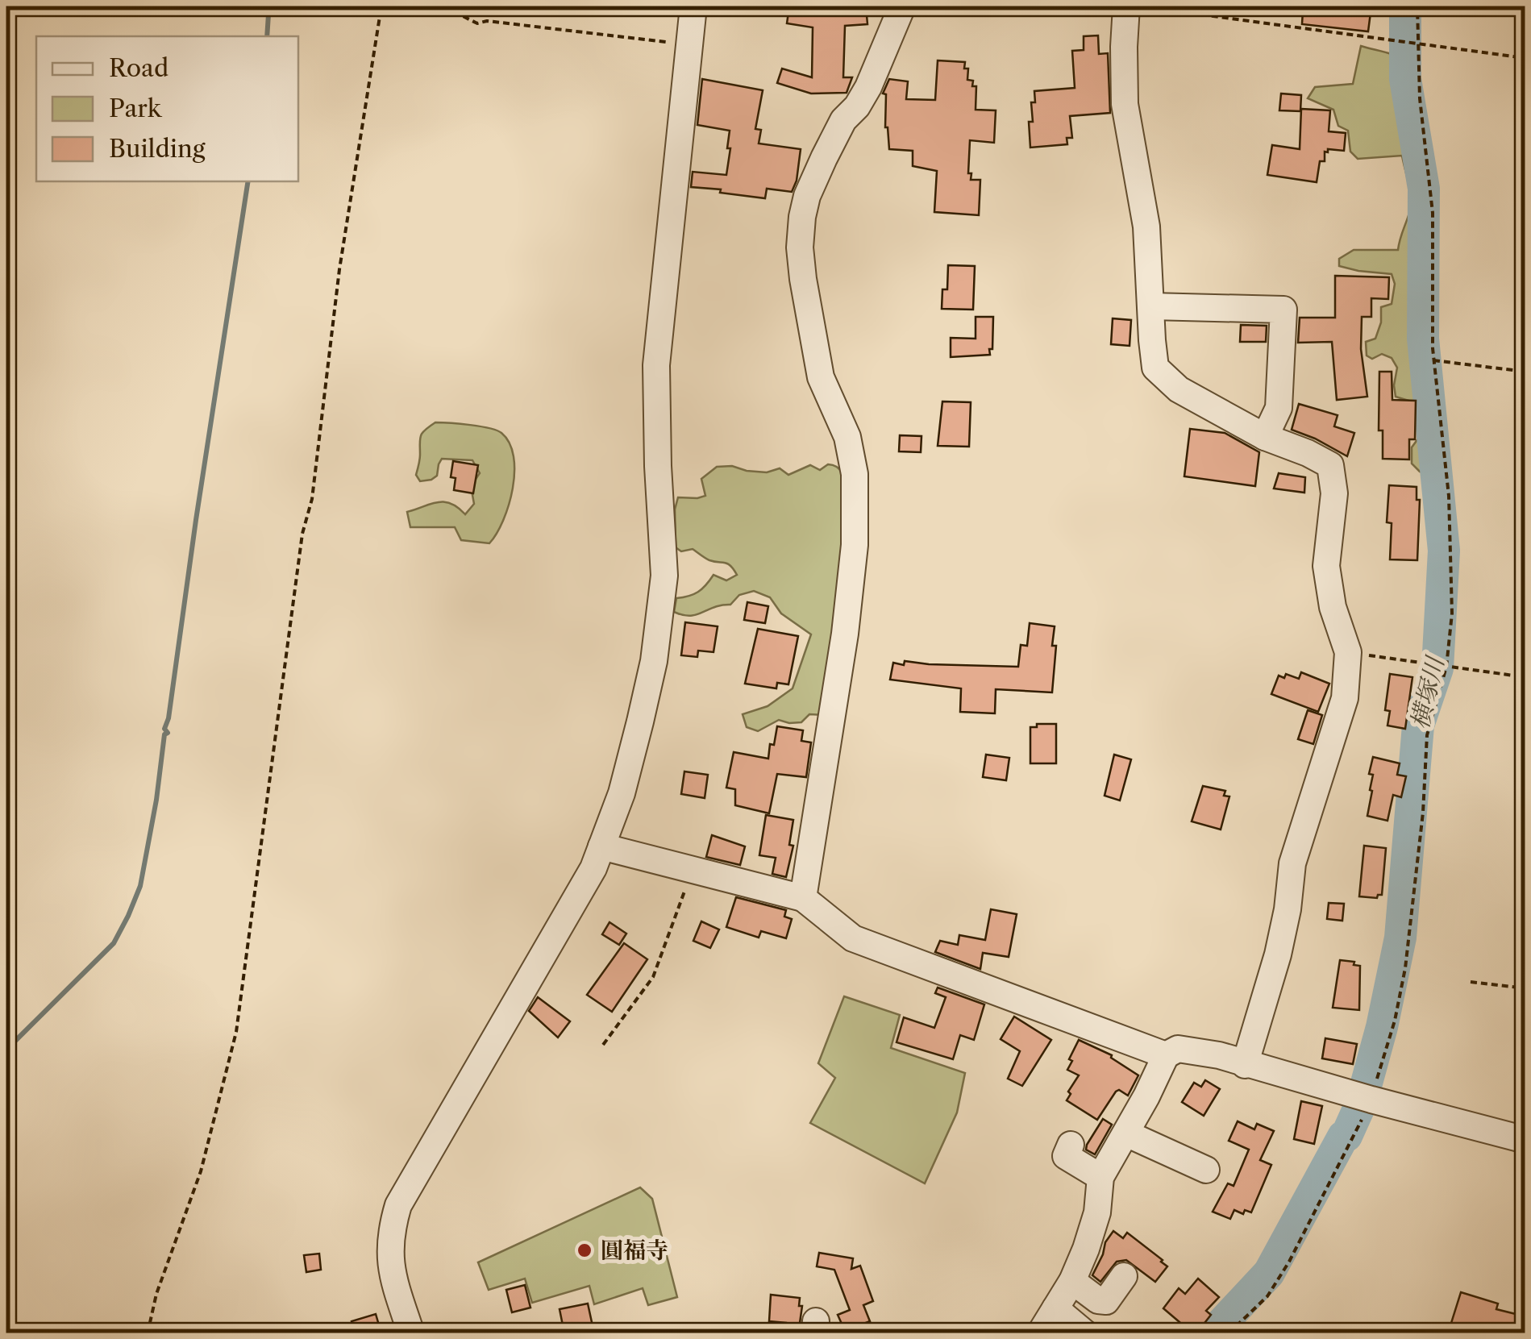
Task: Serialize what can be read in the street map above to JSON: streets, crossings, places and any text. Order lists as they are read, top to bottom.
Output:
{
  "water": ["横塚川"],
  "places": ["圓福寺"],
  "legend": ["Road", "Park", "Building"]
}
